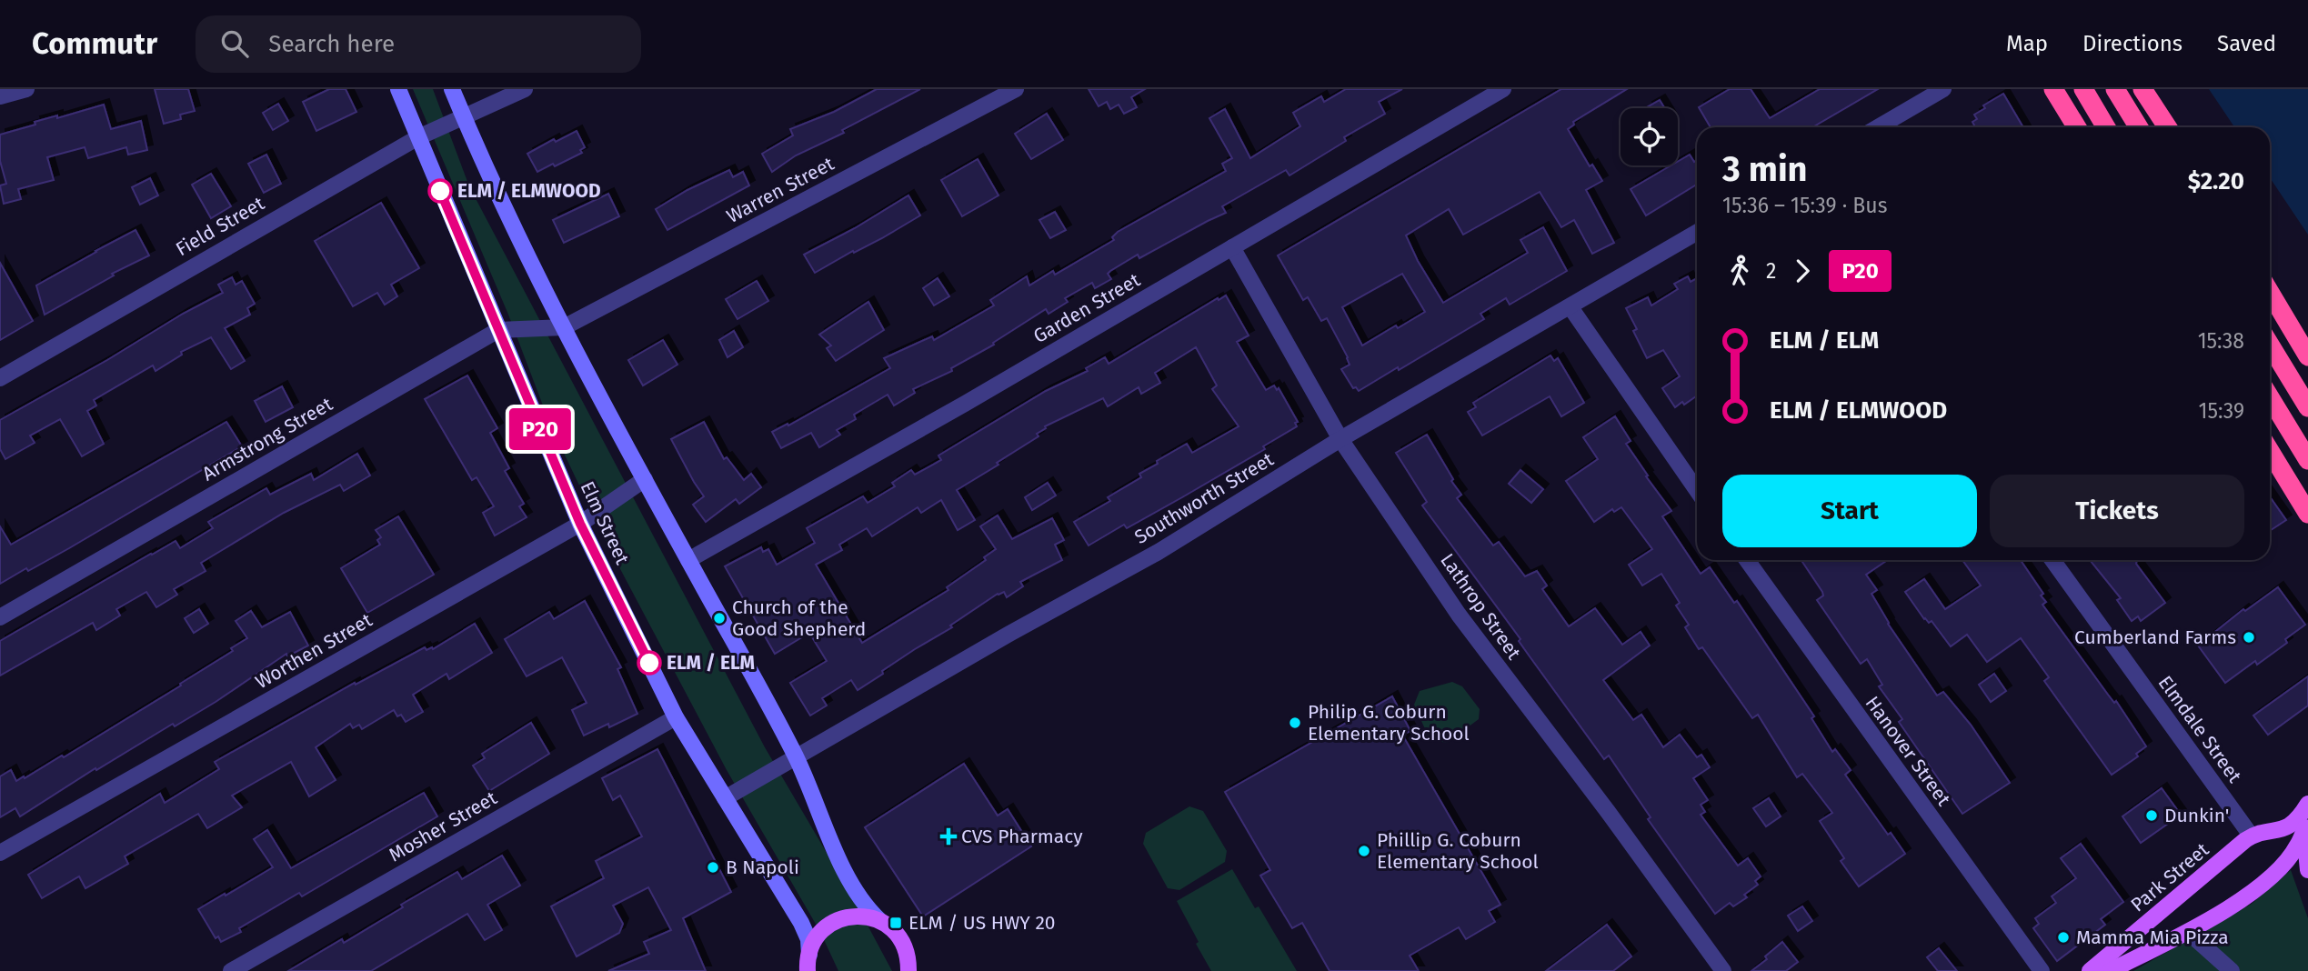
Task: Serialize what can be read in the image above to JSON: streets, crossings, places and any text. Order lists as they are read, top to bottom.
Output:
{
  "streets": {
    "main road": ["Elm Street", "Park Street"],
    "street": [
      "Warren Street",
      "Field Street",
      "Garden Street",
      "Armstrong Street",
      "Southworth Street",
      "Lathrop Street",
      "Worthen Street",
      "Elmdale Street",
      "Hanover Street",
      "Mosher Street"
    ]
  },
  "crossings": [
    ["Warren Street", "Armstrong Street"],
    ["Field Street", "Elm Street"],
    ["Garden Street", "Lathrop Street"],
    ["Armstrong Street", "Elm Street"],
    ["Southworth Street", "Elm Street"],
    ["Southworth Street", "Lathrop Street"],
    ["Elm Street", "Worthen Street"],
    ["Elm Street", "Mosher Street"],
    ["Elmdale Street", "Park Street"]
  ],
  "places": {
    "other": [
      "ELM / ELMWOOD",
      "Church of the Good Shepherd",
      "Cumberland Farms",
      "ELM / ELM",
      "Philip G. Coburn Elementary School",
      "Dunkin'",
      "Phillip G. Coburn Elementary School",
      "B Napoli",
      "Mamma Mia Pizza"
    ],
    "health": ["CVS Pharmacy"],
    "transit": ["ELM / US HWY 20"]
  },
  "lines": ["bus line P20"],
  "page": {
    "header": "Commutr",
    "search": "Search here",
    "nav": ["Map", "Directions", "Saved"],
    "on_map": "P20",
    "heading": ["3 min", "15:36 – 15:39 · Bus", "$2.20"],
    "legs": ["2", "P20"],
    "list": [
      {
        "name": "ELM / ELM",
        "value": "15:38"
      },
      {
        "name": "ELM / ELMWOOD",
        "value": "15:39"
      }
    ],
    "buttons": ["Start", "Tickets"]
  }
}
